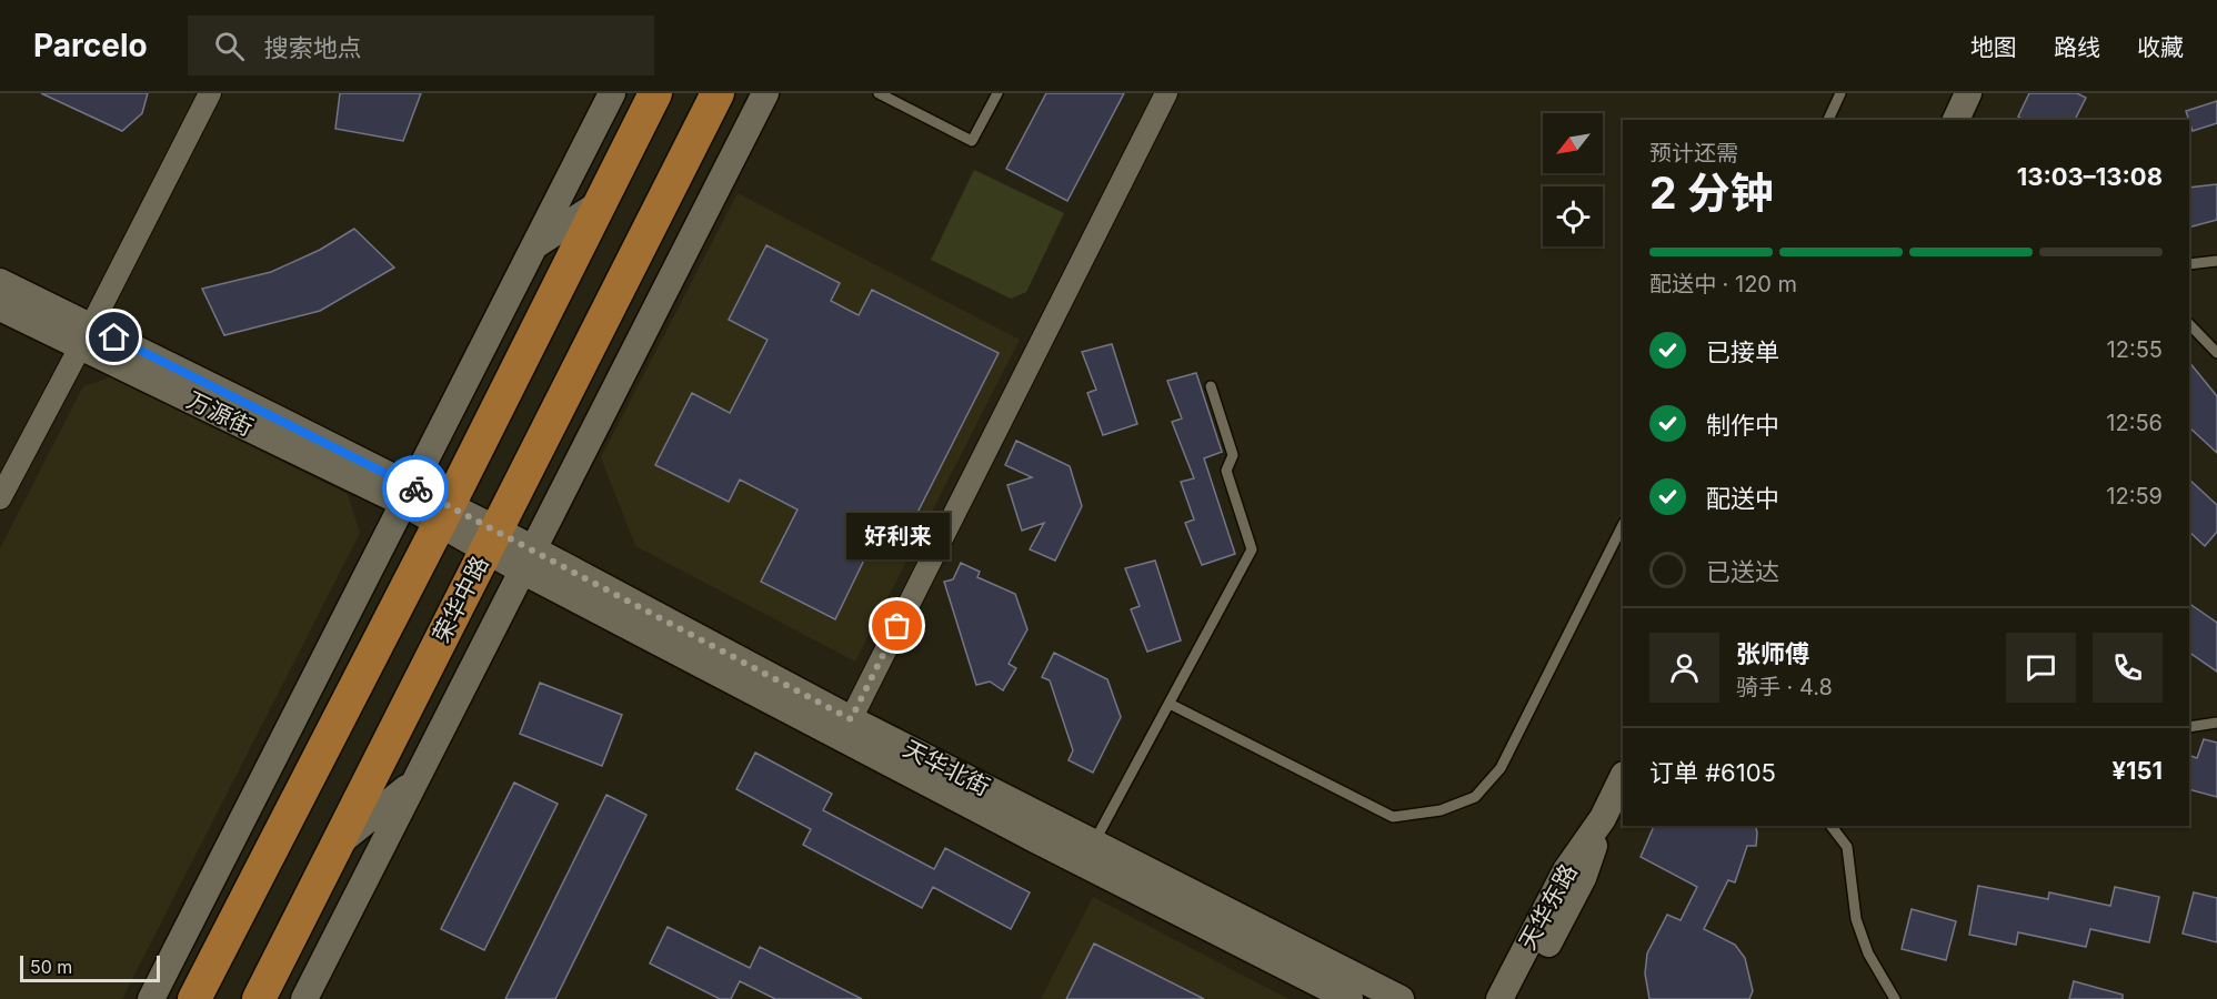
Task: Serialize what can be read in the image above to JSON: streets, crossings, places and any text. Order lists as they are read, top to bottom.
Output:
{
  "streets": {
    "main road": ["荣华中路"],
    "street": ["万源街", "天华北街", "天华东路"]
  },
  "crossings": [
    ["万源街", "荣华中路"],
    ["万源街", "天华北街"],
    ["荣华中路", "天华北街"]
  ],
  "places": ["好利来"],
  "scale_bar": "50 m",
  "north": "bottom left",
  "page": {
    "header": "Parcelo",
    "search": "搜索地点",
    "nav": ["地图", "路线", "收藏"],
    "heading": ["2 分钟", "预计还需", "13:03–13:08"],
    "panel": [
      "张师傅",
      "骑手 · 4.8",
      "订单 #6105",
      "¥151"
    ],
    "bar": "配送中 · 120 m",
    "list": [
      ["已接单", "12:55"],
      ["制作中", "12:56"],
      ["配送中", "12:59"],
      "已送达"
    ],
    "bubble": "好利来",
    "scale": "50 m"
  }
}
